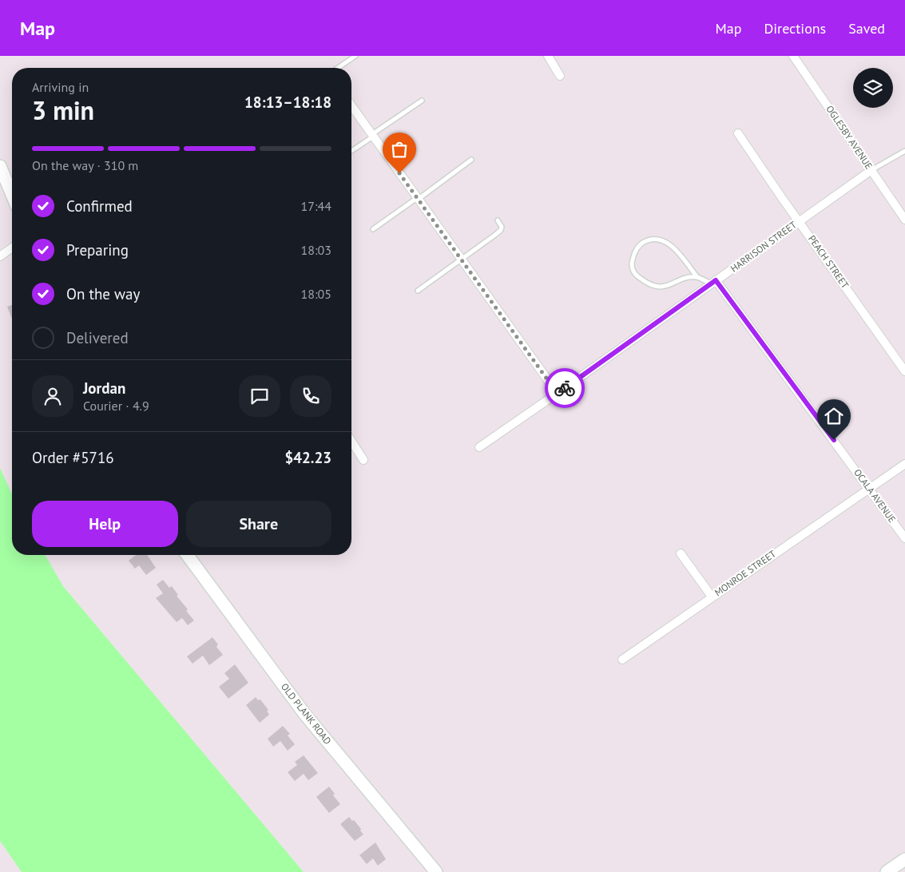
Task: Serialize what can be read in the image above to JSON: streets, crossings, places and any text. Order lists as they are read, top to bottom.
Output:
{
  "streets": {
    "street": [
      "OGLESBY AVENUE",
      "HARRISON STREET",
      "PEACH STREET",
      "OCALA AVENUE",
      "MONROE STREET",
      "OLD PLANK ROAD"
    ]
  },
  "crossings": [
    ["OGLESBY AVENUE", "HARRISON STREET"],
    ["HARRISON STREET", "PEACH STREET"],
    ["HARRISON STREET", "OCALA AVENUE"],
    ["OCALA AVENUE", "MONROE STREET"]
  ],
  "page": {
    "header": "Map",
    "nav": ["Map", "Directions", "Saved"],
    "heading": ["3 min", "Arriving in", "18:13–18:18"],
    "panel": [
      "Jordan",
      "Courier · 4.9",
      "Order #5716",
      "$42.23"
    ],
    "bar": "On the way · 310 m",
    "list": [
      ["Confirmed", "17:44"],
      ["Preparing", "18:03"],
      ["On the way", "18:05"],
      "Delivered"
    ],
    "buttons": ["Help", "Share"]
  }
}
